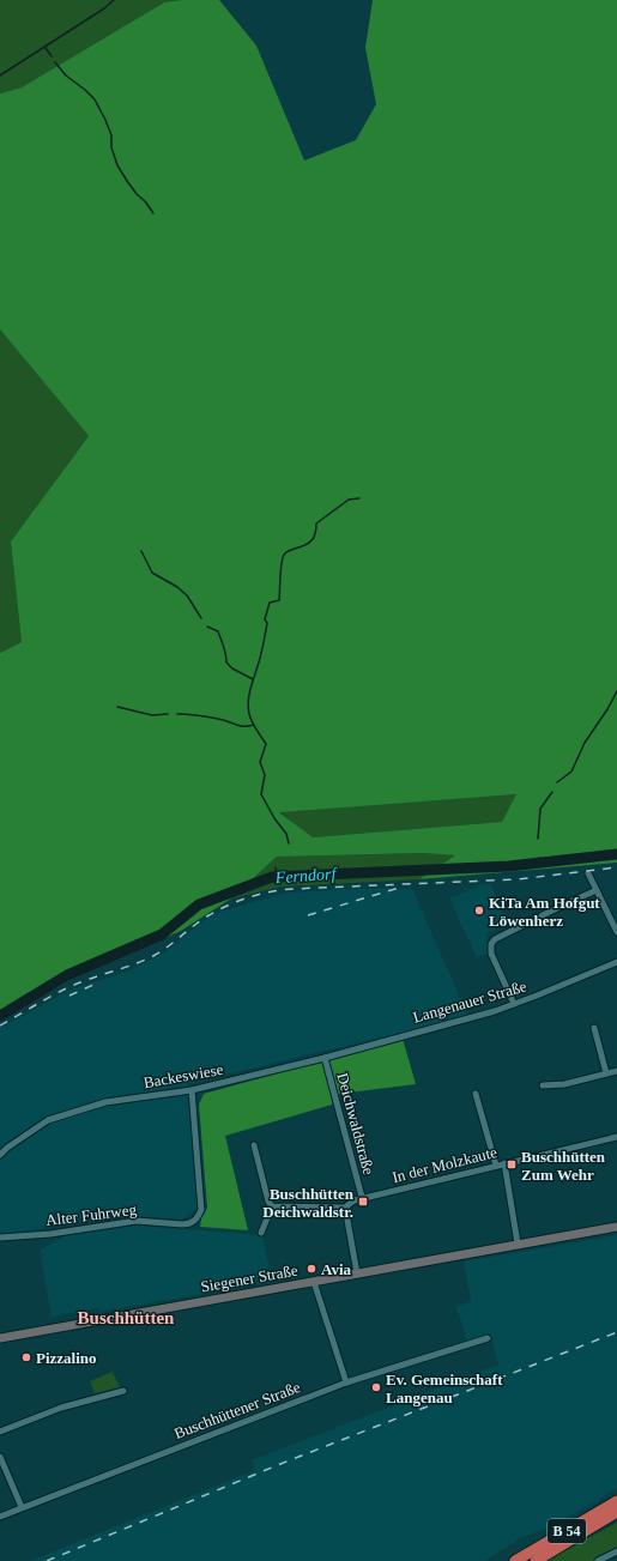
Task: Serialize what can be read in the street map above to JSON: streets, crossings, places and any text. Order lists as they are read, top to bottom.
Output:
{
  "streets": {
    "highway": ["B 54"],
    "main road": ["Siegener Straße"],
    "street": [
      "Langenauer Straße",
      "Backeswiese",
      "Deichwaldstraße",
      "In der Molzkaute",
      "Alter Fuhrweg",
      "Buschhüttener Straße"
    ]
  },
  "crossings": [
    ["Langenauer Straße", "Backeswiese"],
    ["Backeswiese", "Deichwaldstraße"],
    ["Backeswiese", "Alter Fuhrweg"],
    ["Deichwaldstraße", "In der Molzkaute"]
  ],
  "districts": ["Buschhütten"],
  "water": ["Ferndorf"],
  "places": {
    "other": [
      "KiTa Am Hofgut Löwenherz",
      "Avia",
      "Pizzalino",
      "Ev. Gemeinschaft Langenau"
    ],
    "transit": ["Buschhütten Zum Wehr", "Buschhütten Deichwaldstr."]
  }
}
